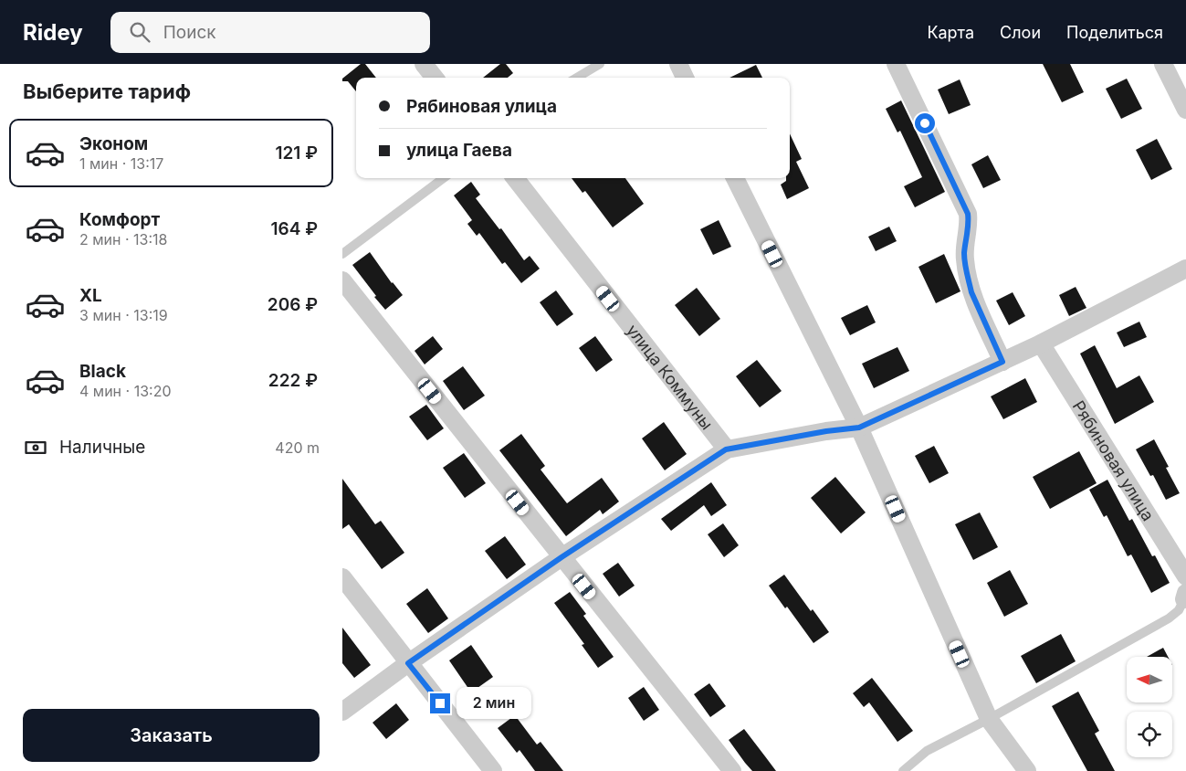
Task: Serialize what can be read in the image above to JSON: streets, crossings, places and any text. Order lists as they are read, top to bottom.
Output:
{
  "streets": {
    "street": ["улица Коммуны", "Рябиновая улица"]
  },
  "north": "left",
  "page": {
    "header": "Ridey",
    "search": "Поиск",
    "nav": ["Карта", "Слои", "Поделиться"],
    "heading": "Выберите тариф",
    "banner": ["Рябиновая улица", "улица Гаева"],
    "list": [
      {
        "name": "Эконом",
        "note": "1 мин · 13:17",
        "value": "121 ₽"
      },
      {
        "name": "Комфорт",
        "note": "2 мин · 13:18",
        "value": "164 ₽"
      },
      {
        "name": "XL",
        "note": "3 мин · 13:19",
        "value": "206 ₽"
      },
      {
        "name": "Black",
        "note": "4 мин · 13:20",
        "value": "222 ₽"
      }
    ],
    "pay": ["Наличные", "420 m"],
    "bubble": "2 мин",
    "buttons": "Заказать"
  }
}
